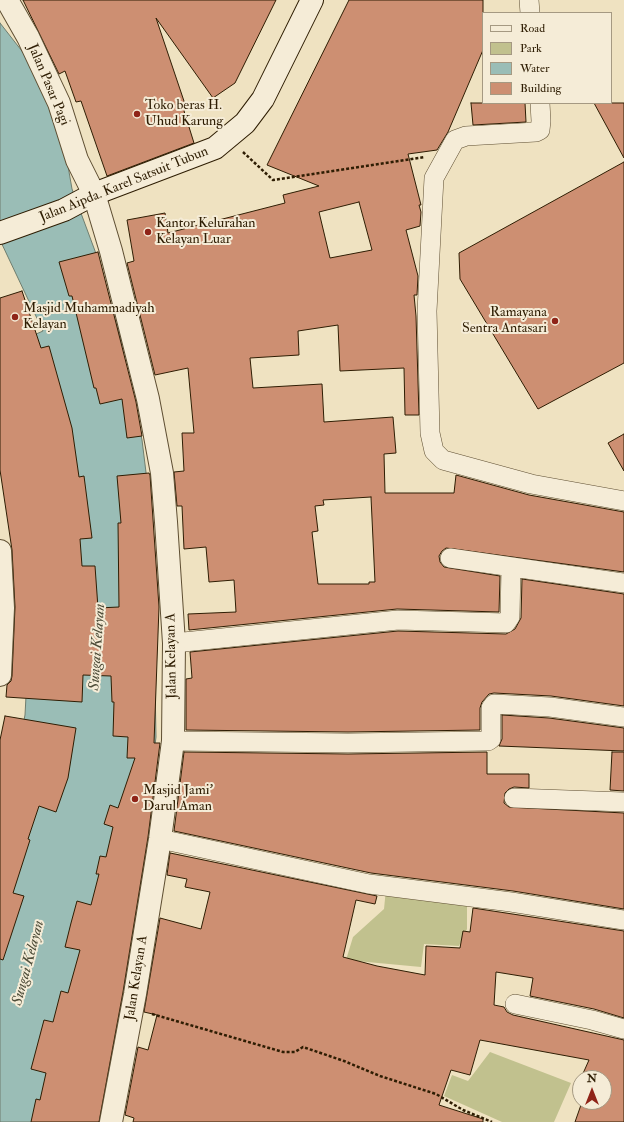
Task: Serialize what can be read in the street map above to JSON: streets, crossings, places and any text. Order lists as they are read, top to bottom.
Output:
{
  "streets": {
    "street": ["Jalan Pasar Pagi", "Jalan Aipda. Karel Satsuit Tubun", "Jalan Kelayan A"]
  },
  "crossings": [
    ["Jalan Pasar Pagi", "Jalan Aipda. Karel Satsuit Tubun"],
    ["Jalan Pasar Pagi", "Jalan Kelayan A"],
    ["Jalan Aipda. Karel Satsuit Tubun", "Jalan Kelayan A"]
  ],
  "water": ["Sungai Kelayan"],
  "places": [
    "Toko beras H. Uhud Karung",
    "Kantor Kelurahan Kelayan Luar",
    "Masjid Muhammadiyah Kelayan",
    "Ramayana Sentra Antasari",
    "Masjid Jami' Darul Aman"
  ],
  "legend": [
    "Road",
    "Park",
    "Water",
    "Building"
  ],
  "north": "top"
}
